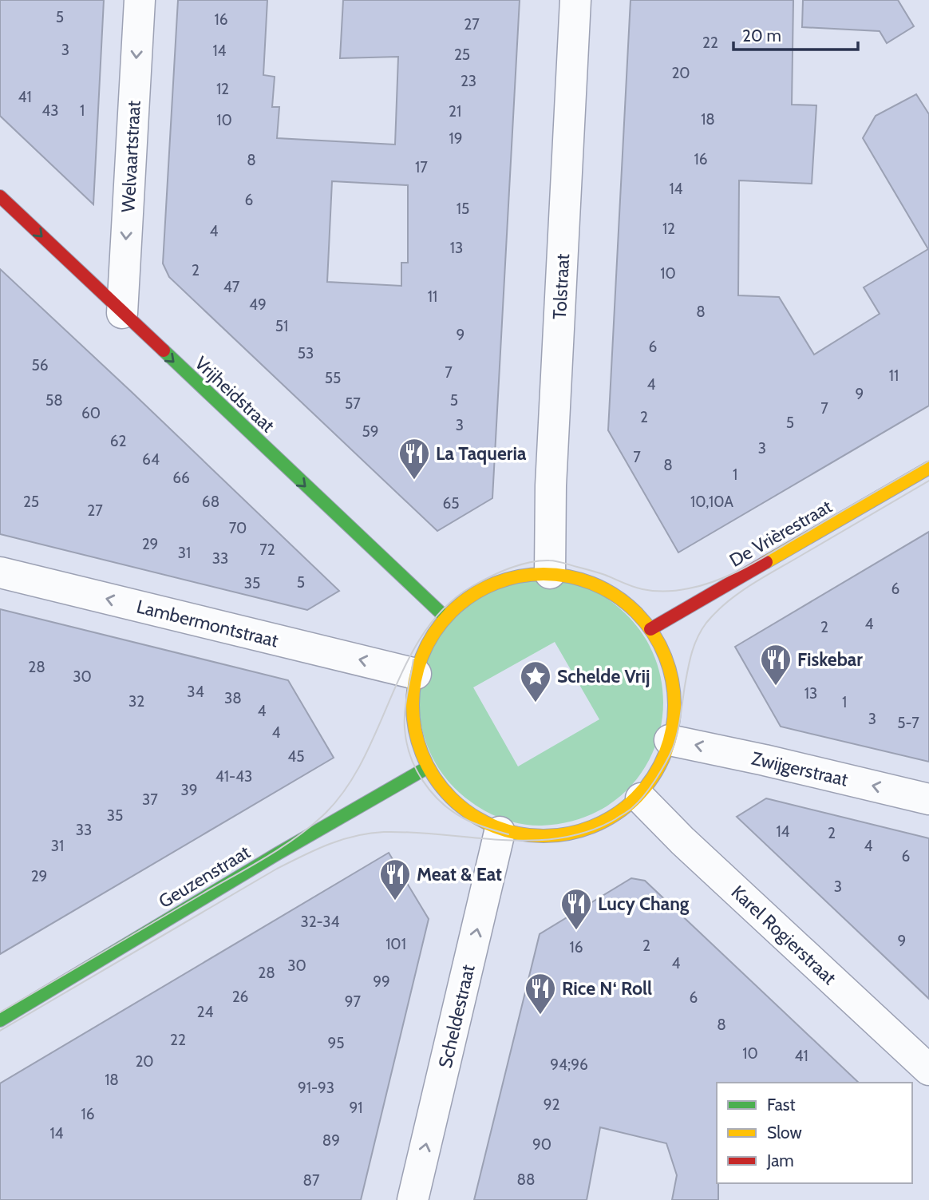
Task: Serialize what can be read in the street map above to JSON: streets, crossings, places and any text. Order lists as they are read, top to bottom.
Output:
{
  "streets": {
    "street": [
      "Welvaartstraat",
      "Tolstraat",
      "Vrijheidstraat",
      "De Vrièrestraat",
      "Lambermontstraat",
      "Zwijgerstraat",
      "Geuzenstraat",
      "Karel Rogierstraat",
      "Scheldestraat"
    ]
  },
  "crossings": [
    ["Welvaartstraat", "Vrijheidstraat"]
  ],
  "one_way": [
    "Welvaartstraat",
    "Vrijheidstraat",
    "Lambermontstraat",
    "Zwijgerstraat",
    "Scheldestraat"
  ],
  "places": {
    "restaurant": [
      "La Taqueria",
      "Fiskebar",
      "Meat & Eat",
      "Lucy Chang",
      "Rice N‘ Roll"
    ],
    "place": ["Schelde Vrij"]
  },
  "house_numbers": [
    "5",
    "16",
    "27",
    "22",
    "3",
    "14",
    "25",
    "20",
    "23",
    "12",
    "41",
    "43",
    "1",
    "21",
    "18",
    "10",
    "19",
    "16",
    "8",
    "17",
    "14",
    "6",
    "15",
    "12",
    "4",
    "13",
    "2",
    "10",
    "47",
    "11",
    "49",
    "8",
    "51",
    "9",
    "6",
    "53",
    "56",
    "7",
    "11",
    "55",
    "4",
    "9",
    "58",
    "5",
    "57",
    "7",
    "60",
    "2",
    "5",
    "3",
    "59",
    "62",
    "3",
    "7",
    "64",
    "8",
    "1",
    "66",
    "25",
    "68",
    "10,10A",
    "65",
    "27",
    "70",
    "29",
    "72",
    "31",
    "33",
    "5",
    "35",
    "6",
    "4",
    "2",
    "28",
    "30",
    "34",
    "13",
    "38",
    "32",
    "1",
    "4",
    "3",
    "5-7",
    "4",
    "45",
    "41-43",
    "39",
    "37",
    "35",
    "33",
    "14",
    "2",
    "31",
    "4",
    "6",
    "29",
    "3",
    "32-34",
    "9",
    "101",
    "2",
    "16",
    "4",
    "30",
    "28",
    "99",
    "26",
    "6",
    "97",
    "24",
    "8",
    "22",
    "95",
    "10",
    "41",
    "20",
    "94;96",
    "18",
    "91-93",
    "92",
    "91",
    "16",
    "14",
    "89",
    "90",
    "88",
    "87"
  ],
  "legend": ["Fast", "Slow", "Jam"],
  "scale_bar": "20 m"
}
